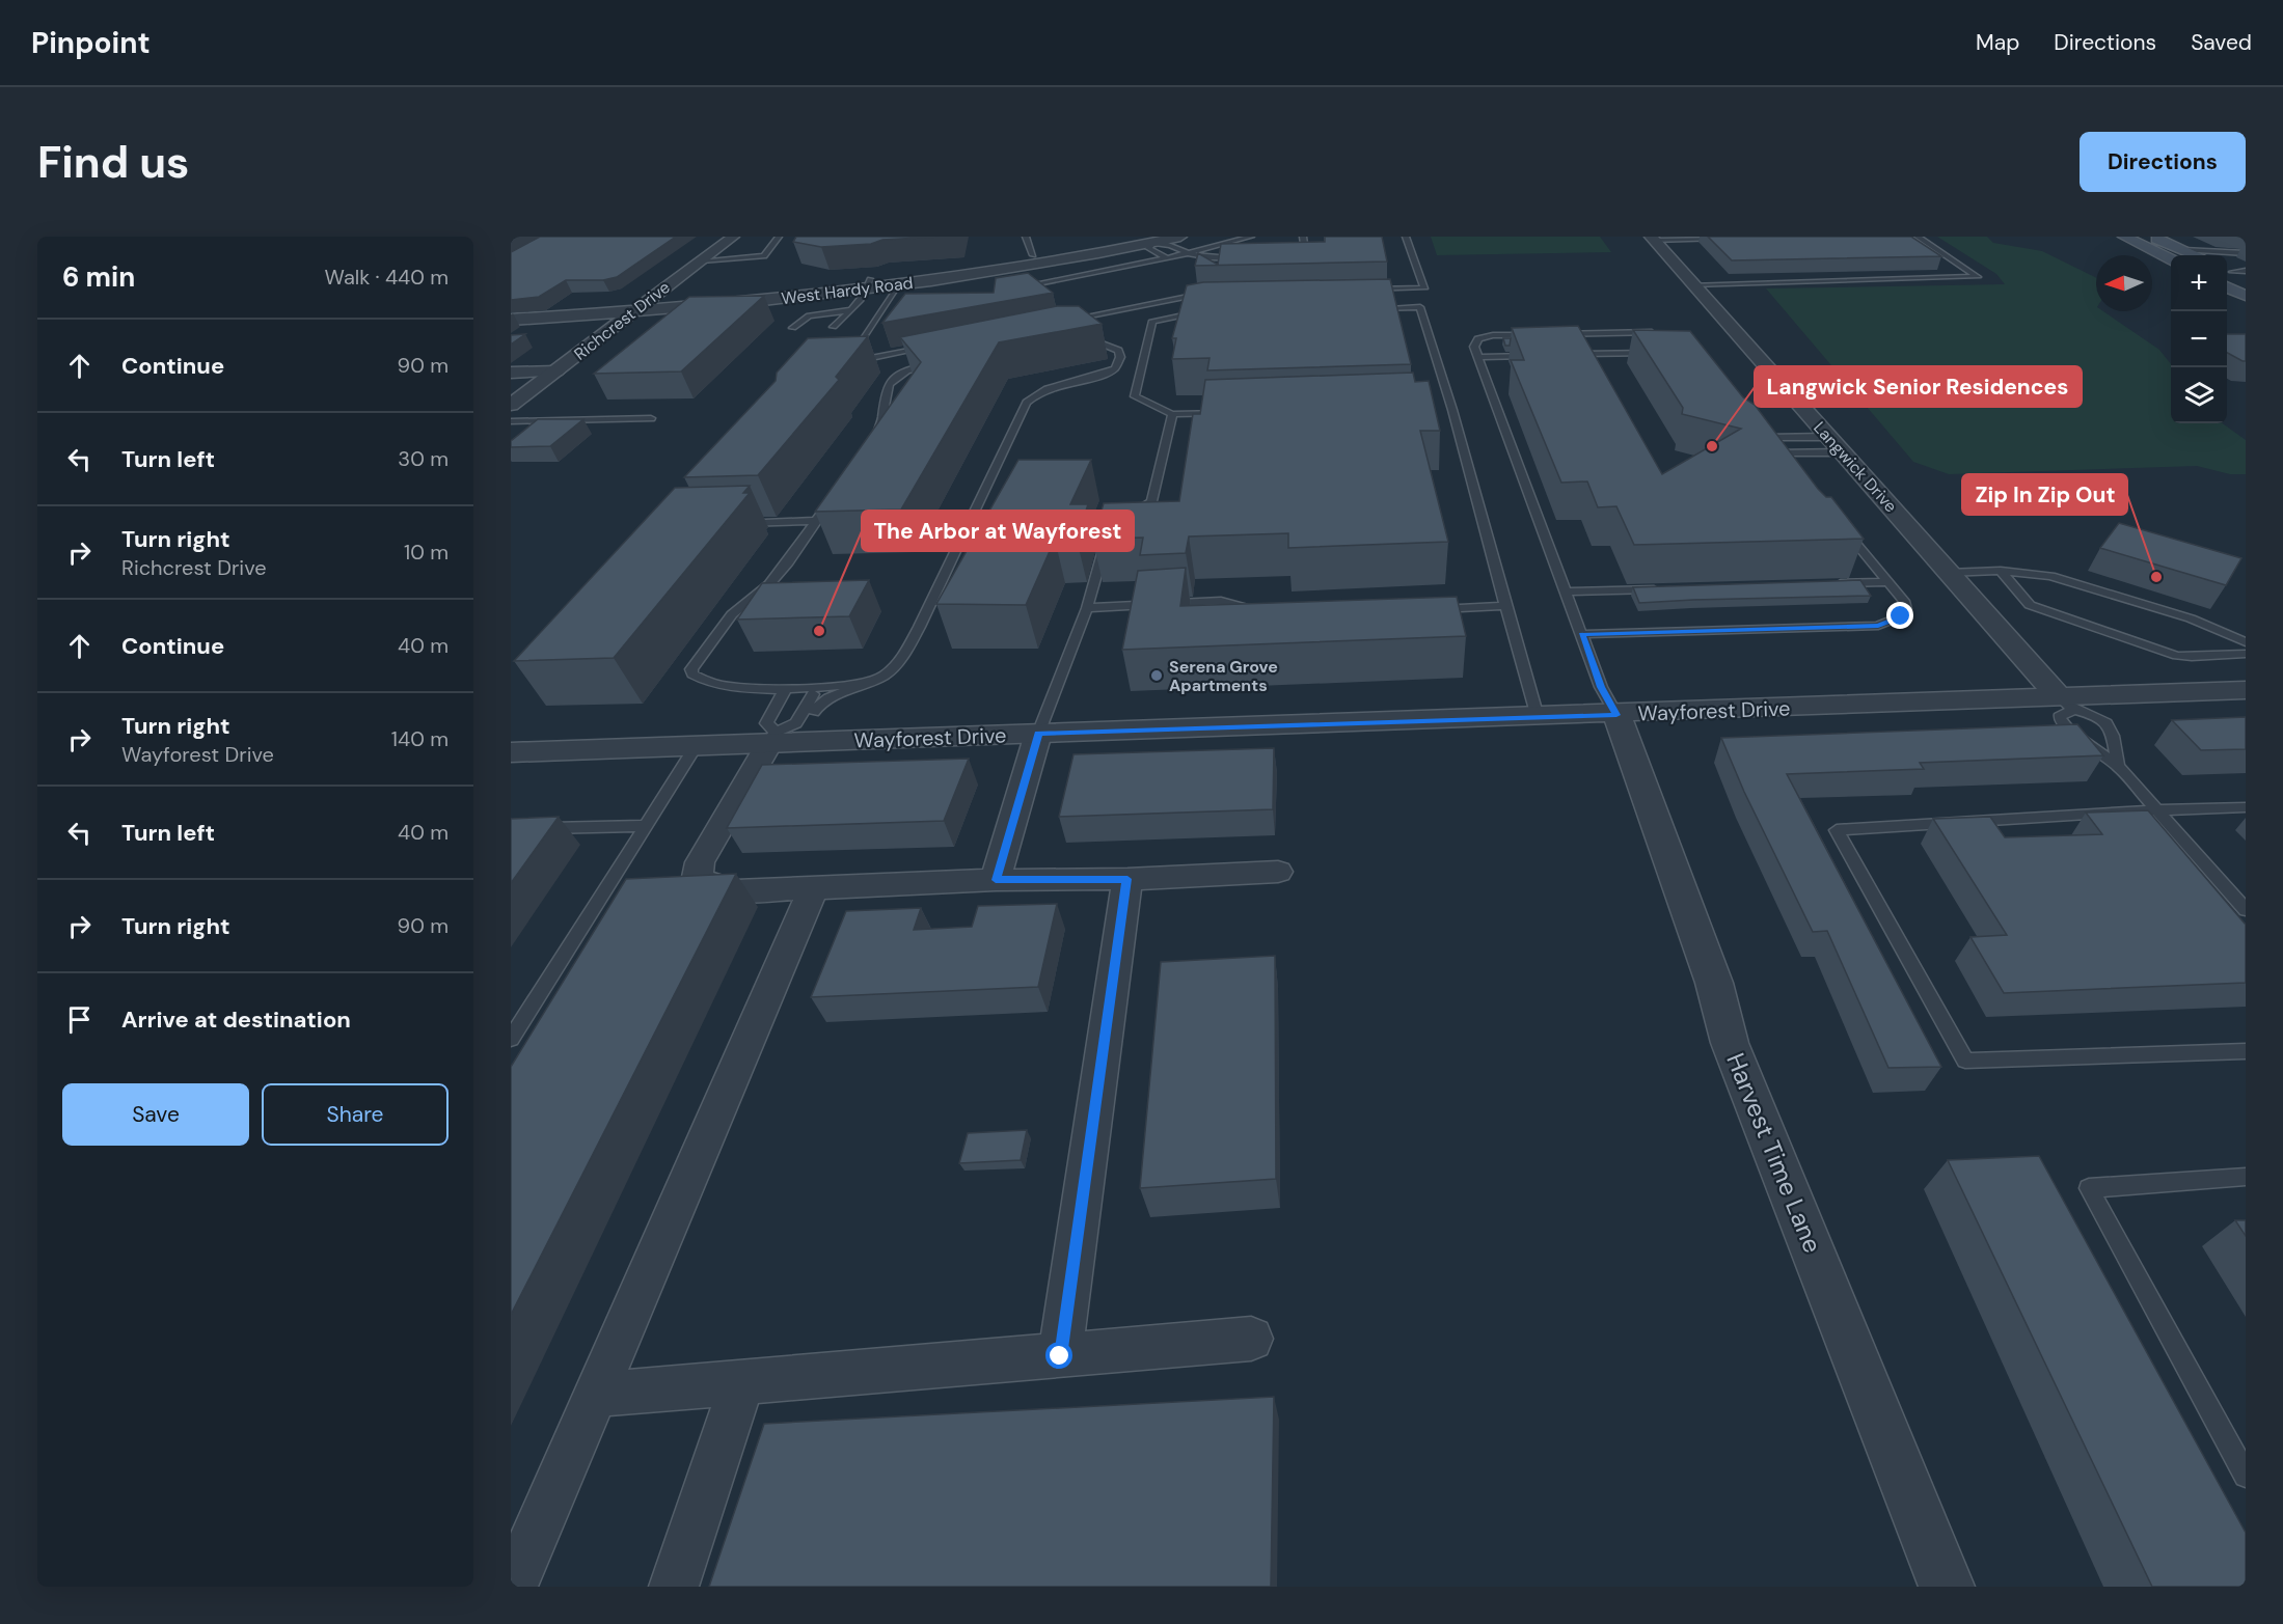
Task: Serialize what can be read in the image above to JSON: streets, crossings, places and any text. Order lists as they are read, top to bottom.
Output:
{
  "streets": {
    "street": [
      "West Hardy Road",
      "Richcrest Drive",
      "Langwick Drive",
      "Wayforest Drive",
      "Harvest Time Lane"
    ]
  },
  "crossings": [
    ["West Hardy Road", "Richcrest Drive"],
    ["Langwick Drive", "Wayforest Drive"],
    ["Wayforest Drive", "Harvest Time Lane"]
  ],
  "places": [
    "Langwick Senior Residences",
    "Zip In Zip Out",
    "The Arbor at Wayforest",
    "Serena Grove Apartments"
  ],
  "north": "left",
  "page": {
    "header": "Pinpoint",
    "nav": ["Map", "Directions", "Saved"],
    "buttons": [
      "Directions",
      ["Save", "Share"]
    ],
    "title": "Find us",
    "heading": ["6 min", "Walk · 440 m"],
    "map_buttons": ["+", "−"],
    "list": [
      ["Continue", "90 m"],
      ["Turn left", "30 m"],
      ["Turn right", "Richcrest Drive", "10 m"],
      ["Continue", "40 m"],
      ["Turn right", "Wayforest Drive", "140 m"],
      ["Turn left", "40 m"],
      ["Turn right", "90 m"],
      "Arrive at destination"
    ]
  }
}
